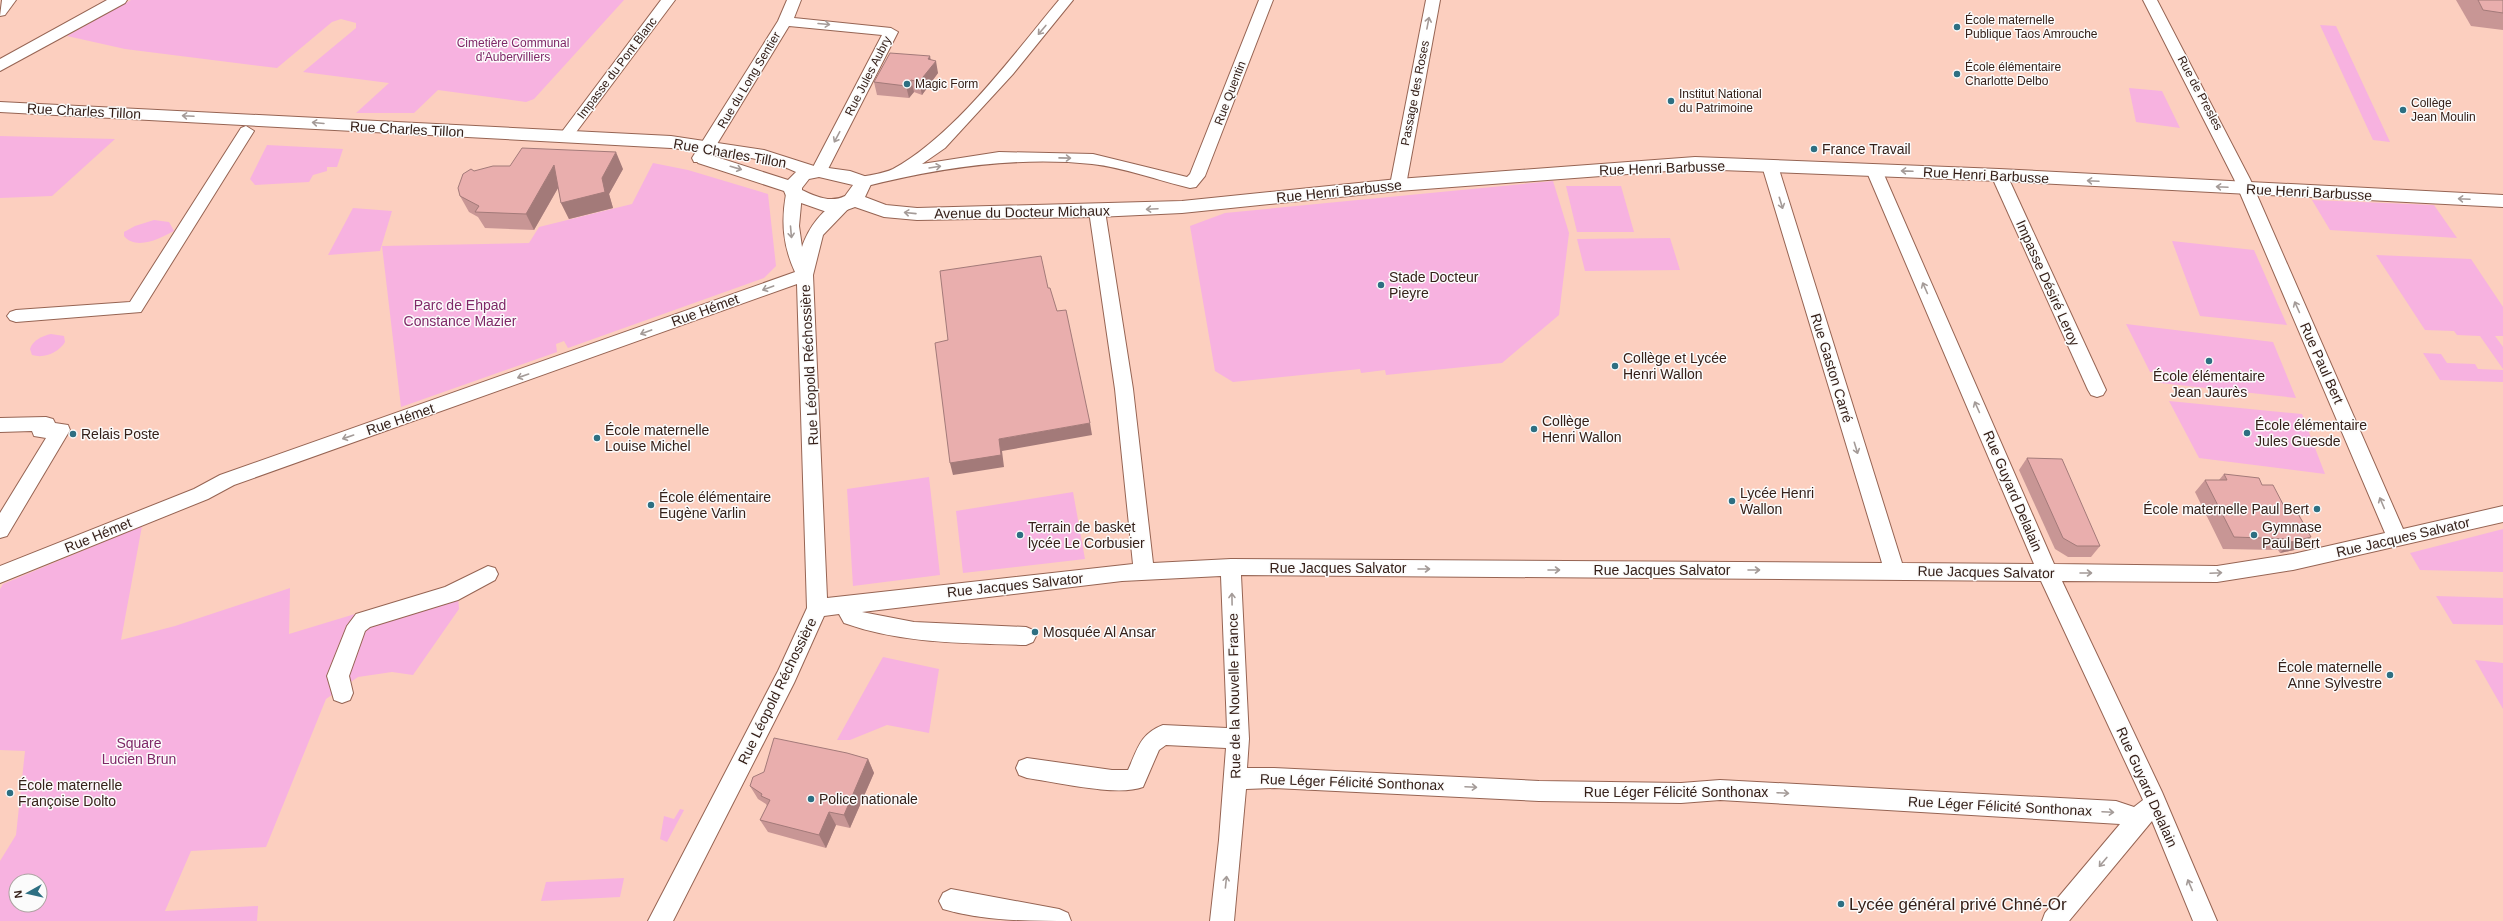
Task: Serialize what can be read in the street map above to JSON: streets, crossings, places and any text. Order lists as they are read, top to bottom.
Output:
{
  "streets": {
    "street": [
      "Impasse du Pont Blanc",
      "Rue Jules Aubry",
      "Rue du Long Sentier",
      "Rue Quentin",
      "Passage des Roses",
      "Rue de Presles",
      "Rue Charles Tillon",
      "Rue Henri Barbusse",
      "Avenue du Docteur Michaux",
      "Impasse Désiré Leroy",
      "Rue Hémet",
      "Rue Paul Bert",
      "Rue Léopold Réchossière",
      "Rue Gaston Carré",
      "Rue Guyard Delalain",
      "Rue Jacques Salvator",
      "Rue de la Nouvelle France",
      "Rue Léger Félicité Sonthonax"
    ]
  },
  "crossings": [
    ["Impasse du Pont Blanc", "Rue Charles Tillon"],
    ["Rue Jules Aubry", "Rue du Long Sentier"],
    ["Rue Jules Aubry", "Rue Charles Tillon"],
    ["Rue du Long Sentier", "Rue Charles Tillon"],
    ["Passage des Roses", "Rue Henri Barbusse"],
    ["Rue de Presles", "Rue Henri Barbusse"],
    ["Rue de Presles", "Rue Paul Bert"],
    ["Rue Charles Tillon", "Avenue du Docteur Michaux"],
    ["Rue Charles Tillon", "Rue Léopold Réchossière"],
    ["Rue Henri Barbusse", "Avenue du Docteur Michaux"],
    ["Rue Henri Barbusse", "Impasse Désiré Leroy"],
    ["Rue Henri Barbusse", "Rue Paul Bert"],
    ["Rue Henri Barbusse", "Rue Gaston Carré"],
    ["Rue Henri Barbusse", "Rue Guyard Delalain"],
    ["Avenue du Docteur Michaux", "Rue Léopold Réchossière"],
    ["Rue Hémet", "Rue Léopold Réchossière"],
    ["Rue Paul Bert", "Rue Jacques Salvator"],
    ["Rue Léopold Réchossière", "Rue Jacques Salvator"],
    ["Rue Gaston Carré", "Rue Jacques Salvator"],
    ["Rue Guyard Delalain", "Rue Jacques Salvator"],
    ["Rue Jacques Salvator", "Rue de la Nouvelle France"],
    ["Rue de la Nouvelle France", "Rue Léger Félicité Sonthonax"]
  ],
  "one_way": [
    "Passage des Roses",
    "Rue Henri Barbusse",
    "Rue Hémet",
    "Rue Paul Bert",
    "Rue Gaston Carré",
    "Rue Guyard Delalain",
    "Rue Jacques Salvator",
    "Rue de la Nouvelle France",
    "Rue Léger Félicité Sonthonax"
  ],
  "parks": ["Cimetière Communal d'Aubervilliers", "Parc de Ehpad Constance Mazier", "Square Lucien Brun"],
  "places": [
    "École maternelle Publique Taos Amrouche",
    "École élémentaire Charlotte Delbo",
    "Magic Form",
    "Institut National du Patrimoine",
    "Collège Jean Moulin",
    "France Travail",
    "Stade Docteur Pieyre",
    "École élémentaire Jean Jaurès",
    "Collège et Lycée Henri Wallon",
    "Collège Henri Wallon",
    "École élémentaire Jules Guesde",
    "Relais Poste",
    "École maternelle Louise Michel",
    "Lycée Henri Wallon",
    "École élémentaire Eugène Varlin",
    "École maternelle Paul Bert",
    "Terrain de basket lycée Le Corbusier",
    "Gymnase Paul Bert",
    "Mosquée Al Ansar",
    "École maternelle Anne Sylvestre",
    "École maternelle Françoise Dolto",
    "Police nationale",
    "Lycée général privé Chné-Or"
  ],
  "north": "left"
}
